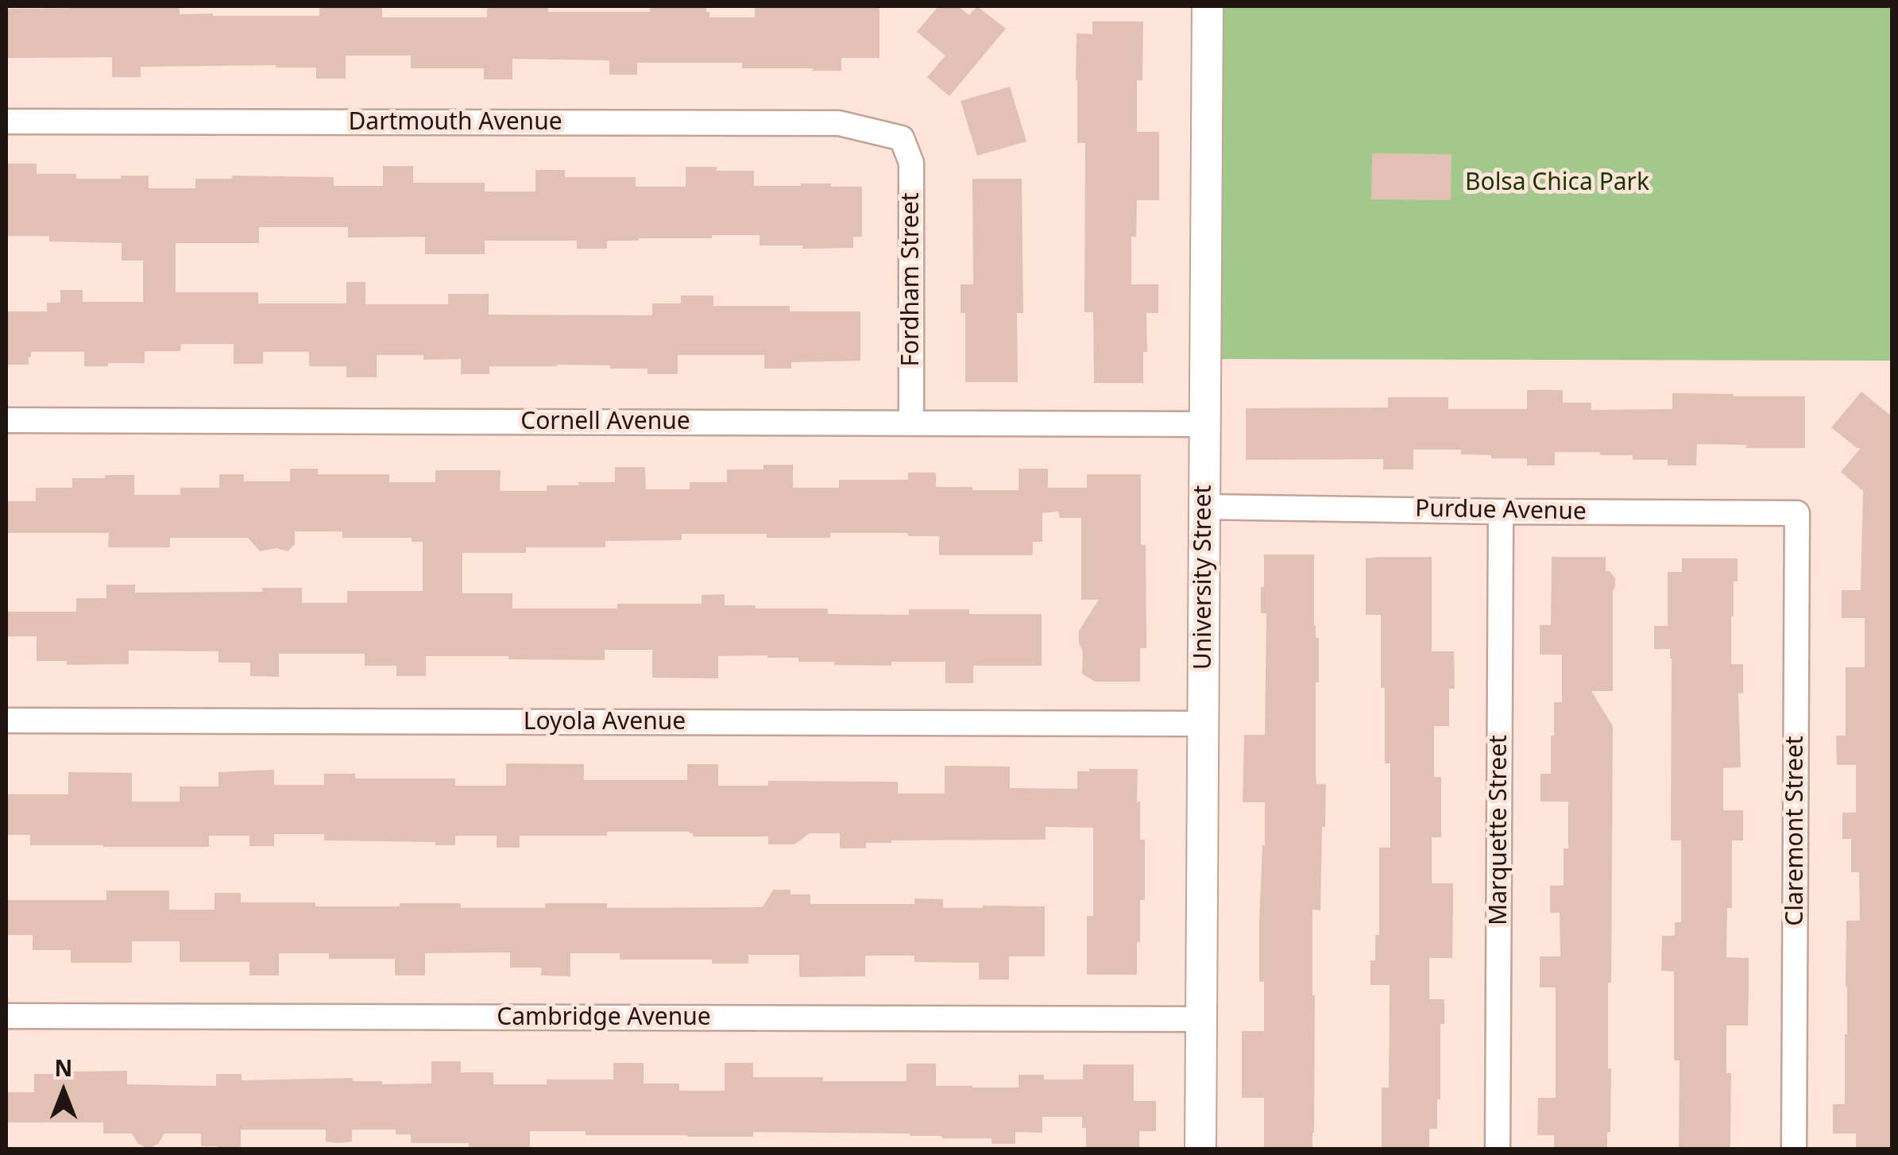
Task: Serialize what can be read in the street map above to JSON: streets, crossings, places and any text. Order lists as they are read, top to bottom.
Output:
{
  "streets": {
    "street": [
      "Dartmouth Avenue",
      "Fordham Street",
      "Cornell Avenue",
      "Purdue Avenue",
      "University Street",
      "Loyola Avenue",
      "Marquette Street",
      "Claremont Street",
      "Cambridge Avenue"
    ]
  },
  "crossings": [
    ["Dartmouth Avenue", "Fordham Street"],
    ["Fordham Street", "Cornell Avenue"],
    ["Cornell Avenue", "University Street"],
    ["Purdue Avenue", "University Street"],
    ["Purdue Avenue", "Marquette Street"],
    ["Purdue Avenue", "Claremont Street"],
    ["University Street", "Loyola Avenue"],
    ["University Street", "Cambridge Avenue"]
  ],
  "parks": ["Bolsa Chica Park"],
  "north": "top"
}
